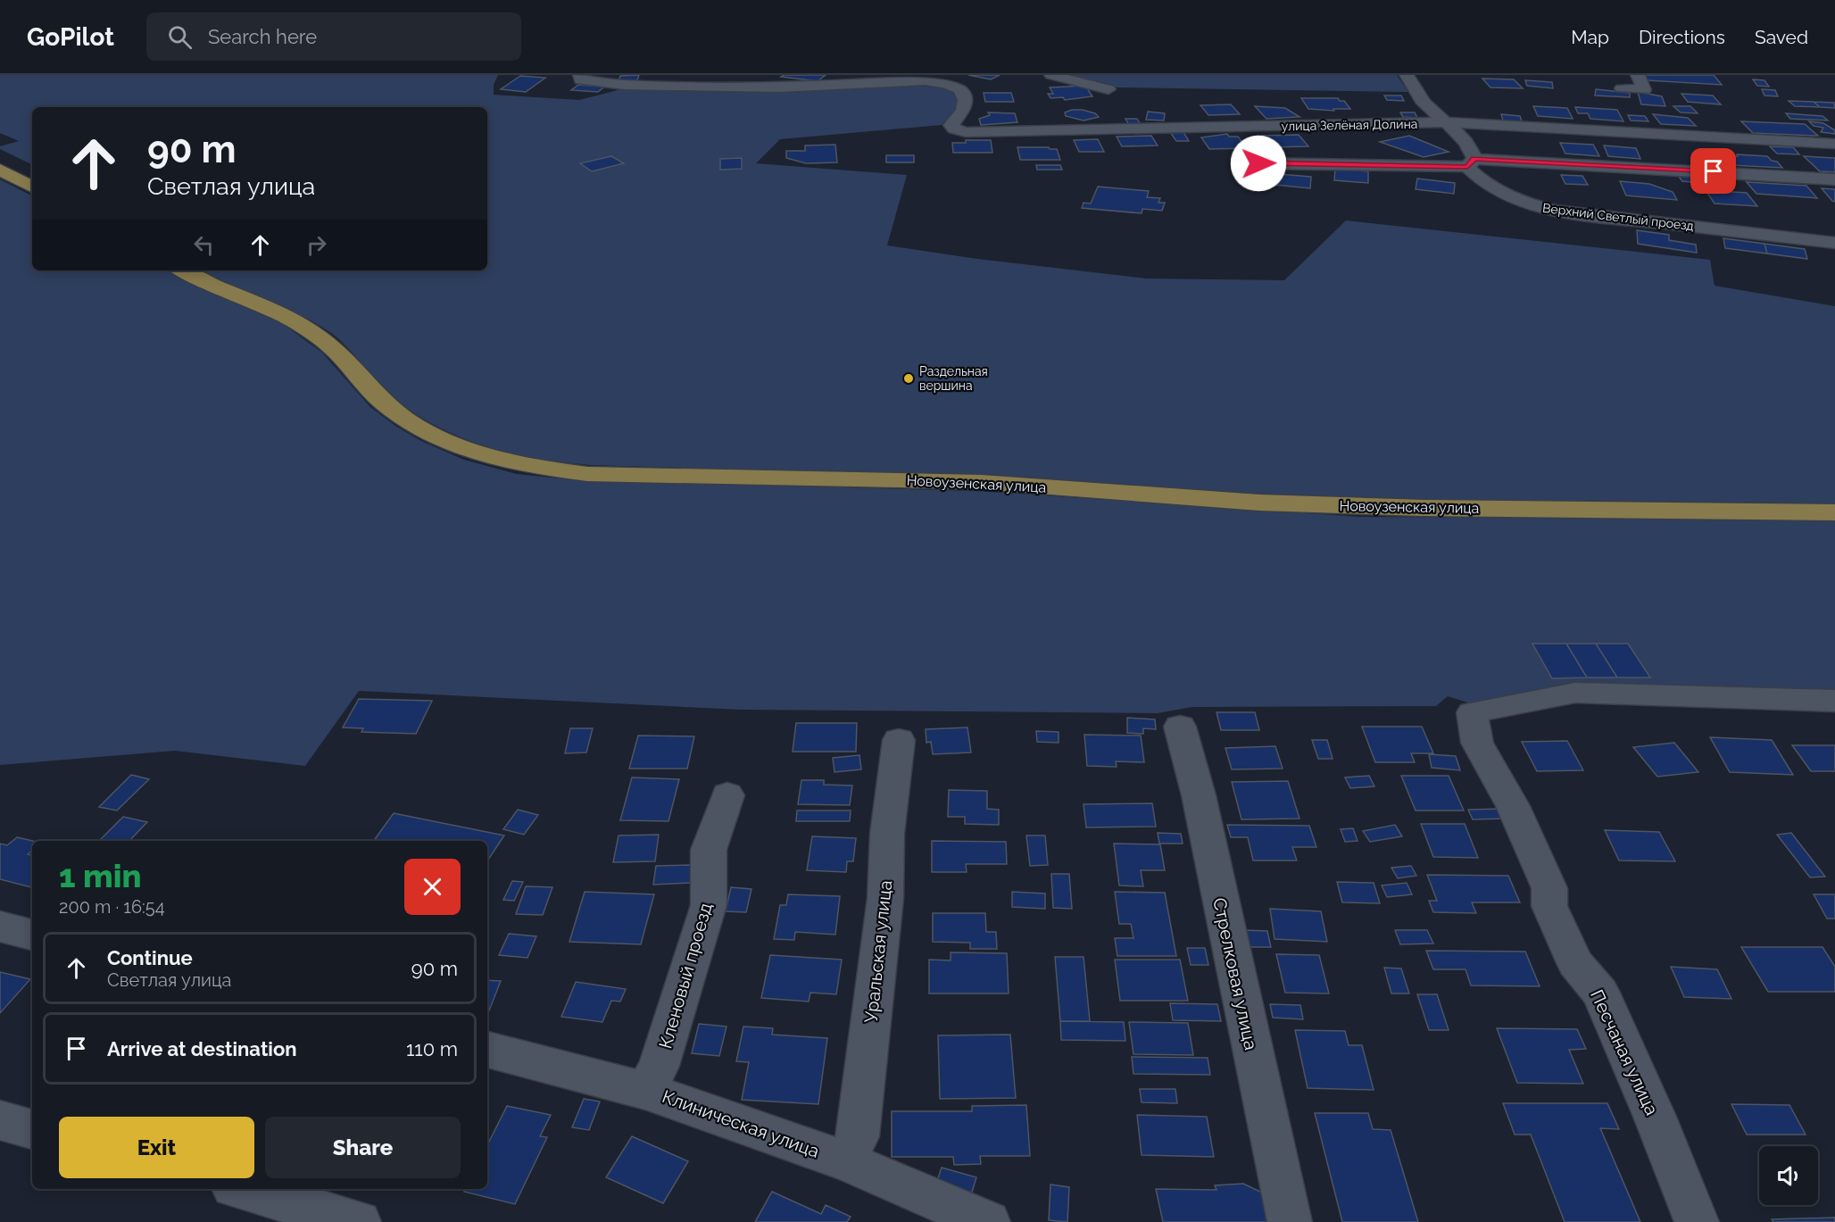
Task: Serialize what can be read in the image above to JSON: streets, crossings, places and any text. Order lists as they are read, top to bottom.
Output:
{
  "streets": {
    "main road": ["Новоузенская улица"],
    "street": [
      "улица Зелёная Долина",
      "Верхний Светлый проезд",
      "Уральская улица",
      "Стрелковая улица",
      "Кленовый проезд",
      "Песчаная улица",
      "Клиническая улица"
    ]
  },
  "crossings": [
    ["улица Зелёная Долина", "Верхний Светлый проезд"],
    ["Уральская улица", "Клиническая улица"],
    ["Кленовый проезд", "Клиническая улица"]
  ],
  "places": ["Раздельная вершина"],
  "page": {
    "header": "GoPilot",
    "search": "Search here",
    "nav": ["Map", "Directions", "Saved"],
    "turn": ["90 m", "Светлая улица"],
    "heading": ["1 min", "200 m · 16:54"],
    "list": [
      {
        "name": "Continue",
        "note": "Светлая улица",
        "value": "90 m"
      },
      {
        "name": "Arrive at destination",
        "value": "110 m"
      }
    ],
    "buttons": ["Exit", "Share"]
  }
}
